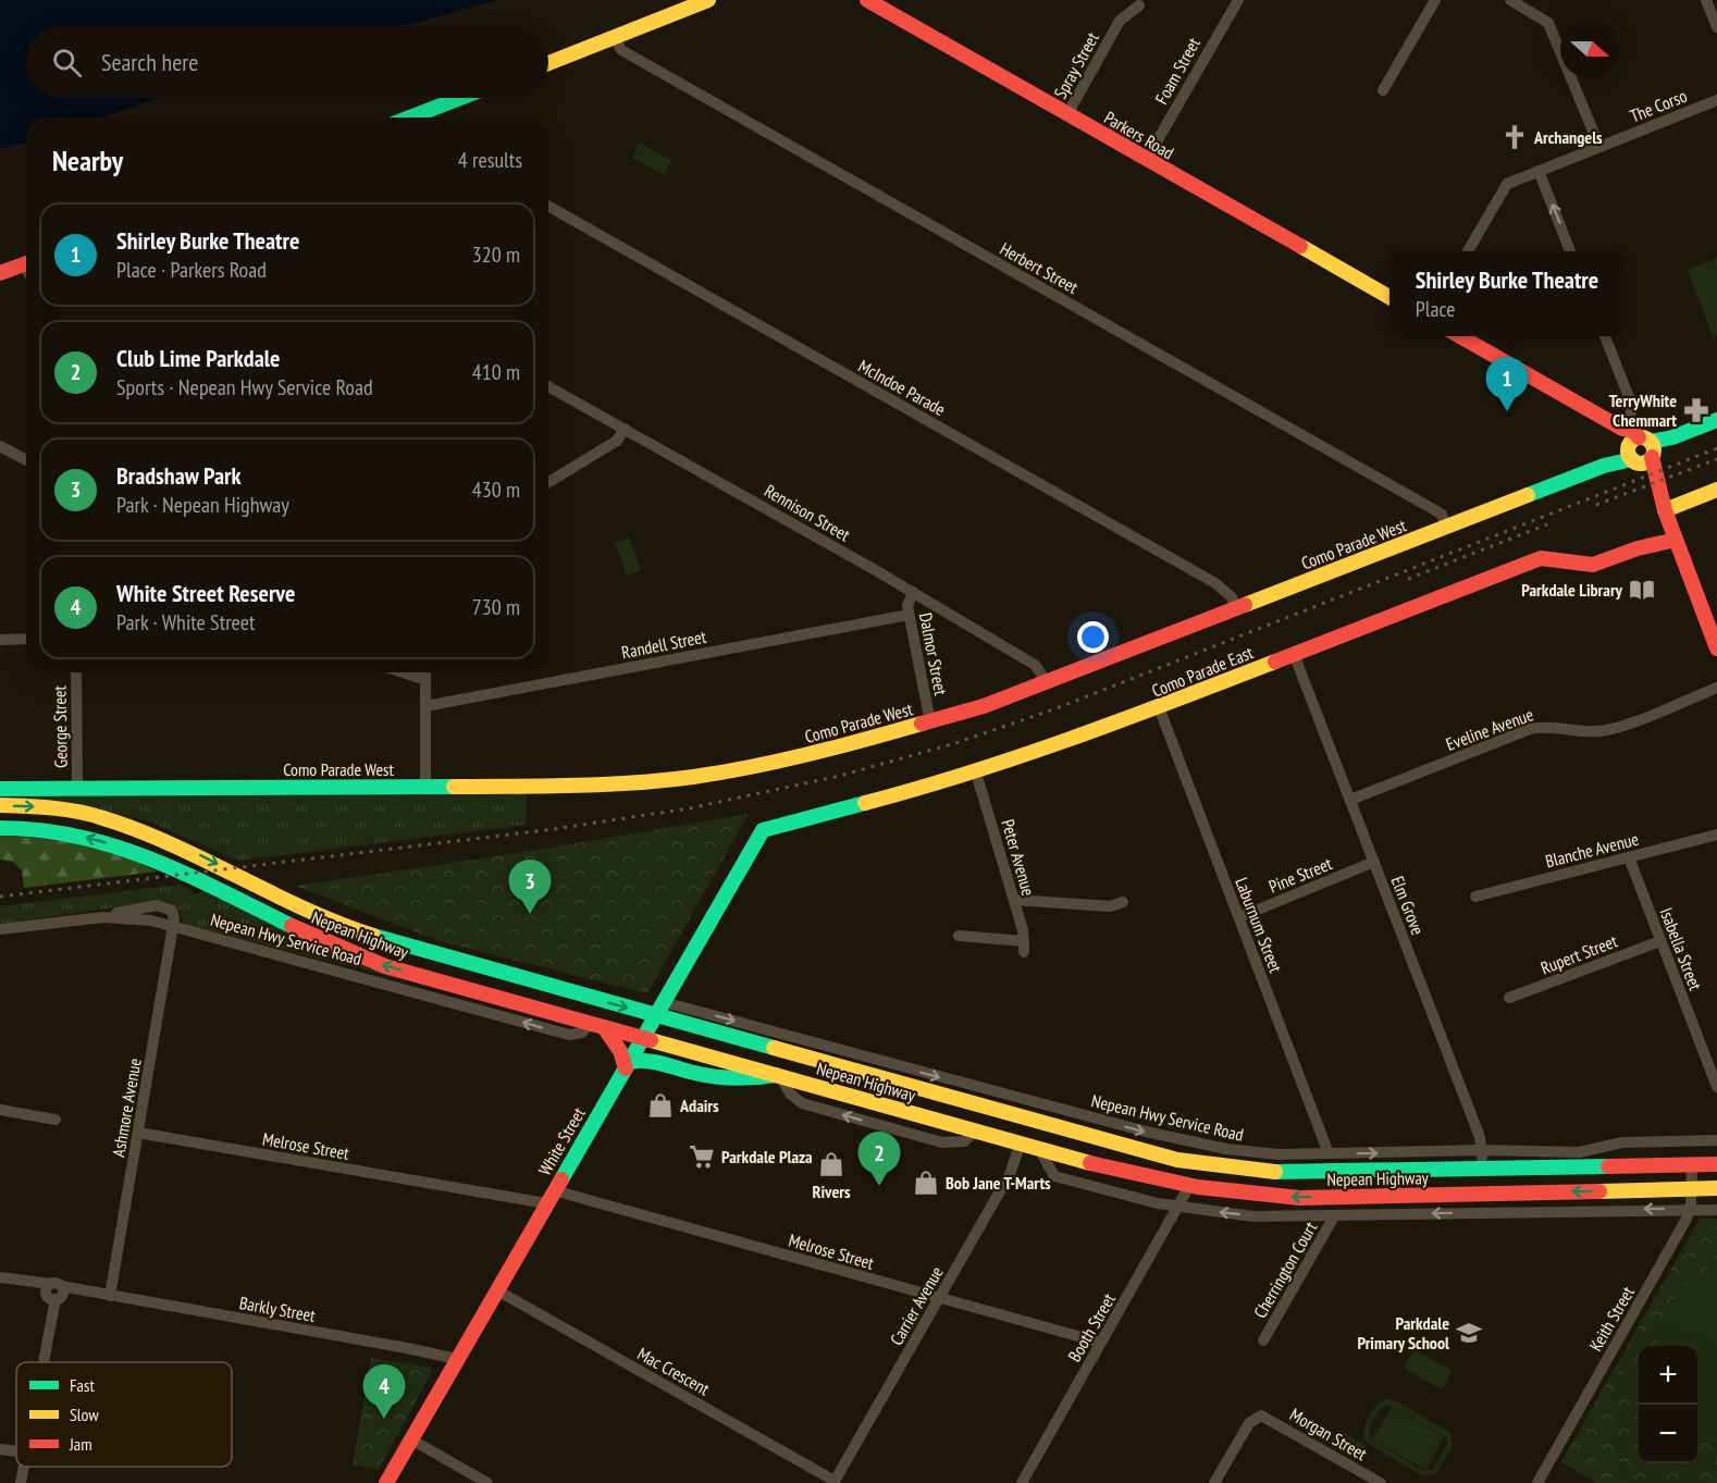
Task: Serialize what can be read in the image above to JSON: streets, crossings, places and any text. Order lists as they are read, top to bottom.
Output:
{
  "streets": {
    "main road": [
      "Parkers Road",
      "Como Parade West",
      "Como Parade East",
      "Nepean Highway",
      "White Street"
    ],
    "street": [
      "Spray Street",
      "Foam Street",
      "The Corso",
      "Herbert Street",
      "McIndoe Parade",
      "Rennison Street",
      "Randell Street",
      "Dalmor Street",
      "George Street",
      "Eveline Avenue",
      "Blanche Avenue",
      "Peter Avenue",
      "Pine Street",
      "Elm Grove",
      "Laburnum Street",
      "Nepean Hwy Service Road",
      "Isabella Street",
      "Rupert Street",
      "Ashmore Avenue",
      "Melrose Street",
      "Cherrington Court",
      "Carrier Avenue",
      "Barkly Street",
      "Keith Street",
      "Booth Street",
      "Mac Crescent",
      "Morgan Street"
    ]
  },
  "crossings": [
    ["Spray Street", "Parkers Road"],
    ["Foam Street", "Parkers Road"],
    ["Herbert Street", "Como Parade West"],
    ["McIndoe Parade", "Como Parade West"],
    ["Rennison Street", "Como Parade West"],
    ["Rennison Street", "Dalmor Street"],
    ["Como Parade West", "Dalmor Street"],
    ["Como Parade West", "George Street"],
    ["Randell Street", "Dalmor Street"],
    ["Como Parade East", "Peter Avenue"],
    ["Como Parade East", "Elm Grove"],
    ["Como Parade East", "Laburnum Street"],
    ["Como Parade East", "White Street"],
    ["Eveline Avenue", "Elm Grove"],
    ["Blanche Avenue", "Isabella Street"],
    ["Pine Street", "Elm Grove"],
    ["Pine Street", "Laburnum Street"],
    ["Elm Grove", "Nepean Highway"],
    ["Elm Grove", "Nepean Hwy Service Road"],
    ["Laburnum Street", "Nepean Hwy Service Road"],
    ["Nepean Highway", "Nepean Hwy Service Road"],
    ["Nepean Highway", "White Street"],
    ["Nepean Highway", "Carrier Avenue"],
    ["Nepean Highway", "Keith Street"],
    ["Nepean Highway", "Booth Street"],
    ["Nepean Hwy Service Road", "Ashmore Avenue"],
    ["Nepean Hwy Service Road", "White Street"],
    ["Isabella Street", "Rupert Street"],
    ["Ashmore Avenue", "Melrose Street"],
    ["Ashmore Avenue", "Barkly Street"],
    ["White Street", "Melrose Street"],
    ["White Street", "Barkly Street"],
    ["White Street", "Mac Crescent"],
    ["Melrose Street", "Carrier Avenue"],
    ["Melrose Street", "Booth Street"],
    ["Carrier Avenue", "Mac Crescent"]
  ],
  "places": {
    "church": ["Archangels"],
    "pharmacy": ["TerryWhite Chemmart"],
    "library": ["Parkdale Library"],
    "shop": ["Adairs", "Rivers", "Bob Jane T-Marts"],
    "supermarket": ["Parkdale Plaza"],
    "school or university": ["Parkdale Primary School"]
  },
  "legend": ["Fast", "Slow", "Jam"],
  "north": "right",
  "page": {
    "search": "Search here",
    "heading": ["Nearby", "4 results"],
    "list": [
      {
        "mark": "1",
        "name": "Shirley Burke Theatre",
        "note": "Place · Parkers Road",
        "value": "320 m"
      },
      {
        "mark": "2",
        "name": "Club Lime Parkdale",
        "note": "Sports · Nepean Hwy Service Road",
        "value": "410 m"
      },
      {
        "mark": "3",
        "name": "Bradshaw Park",
        "note": "Park · Nepean Highway",
        "value": "430 m"
      },
      {
        "mark": "4",
        "name": "White Street Reserve",
        "note": "Park · White Street",
        "value": "730 m"
      }
    ],
    "popup": ["Shirley Burke Theatre", "Place"],
    "pins": [
      "1",
      "3",
      "2",
      "4"
    ],
    "map_buttons": ["+", "−"]
  }
}
